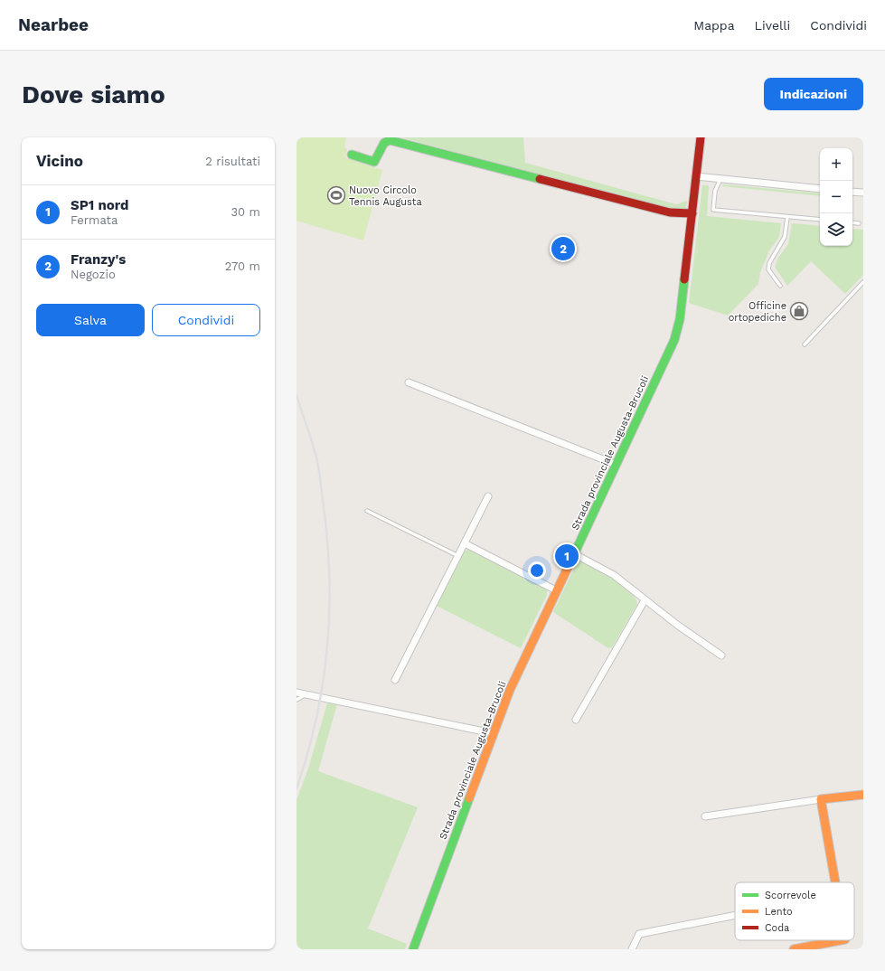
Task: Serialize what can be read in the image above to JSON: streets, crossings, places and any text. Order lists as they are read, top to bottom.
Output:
{
  "streets": {
    "main road": ["Strada provinciale Augusta-Brucoli"]
  },
  "places": {
    "sports": ["Nuovo Circolo Tennis Augusta"],
    "shop": ["Officine ortopediche"]
  },
  "legend": ["Scorrevole", "Lento", "Coda"],
  "page": {
    "header": "Nearbee",
    "nav": ["Mappa", "Livelli", "Condividi"],
    "buttons": [
      "Indicazioni",
      ["Salva", "Condividi"]
    ],
    "title": "Dove siamo",
    "heading": ["Vicino", "2 risultati"],
    "map_buttons": ["+", "−"],
    "list": [
      {
        "mark": "1",
        "name": "SP1 nord",
        "note": "Fermata",
        "value": "30 m"
      },
      {
        "mark": "2",
        "name": "Franzy's",
        "note": "Negozio",
        "value": "270 m"
      }
    ],
    "pins": ["2", "1"]
  }
}
